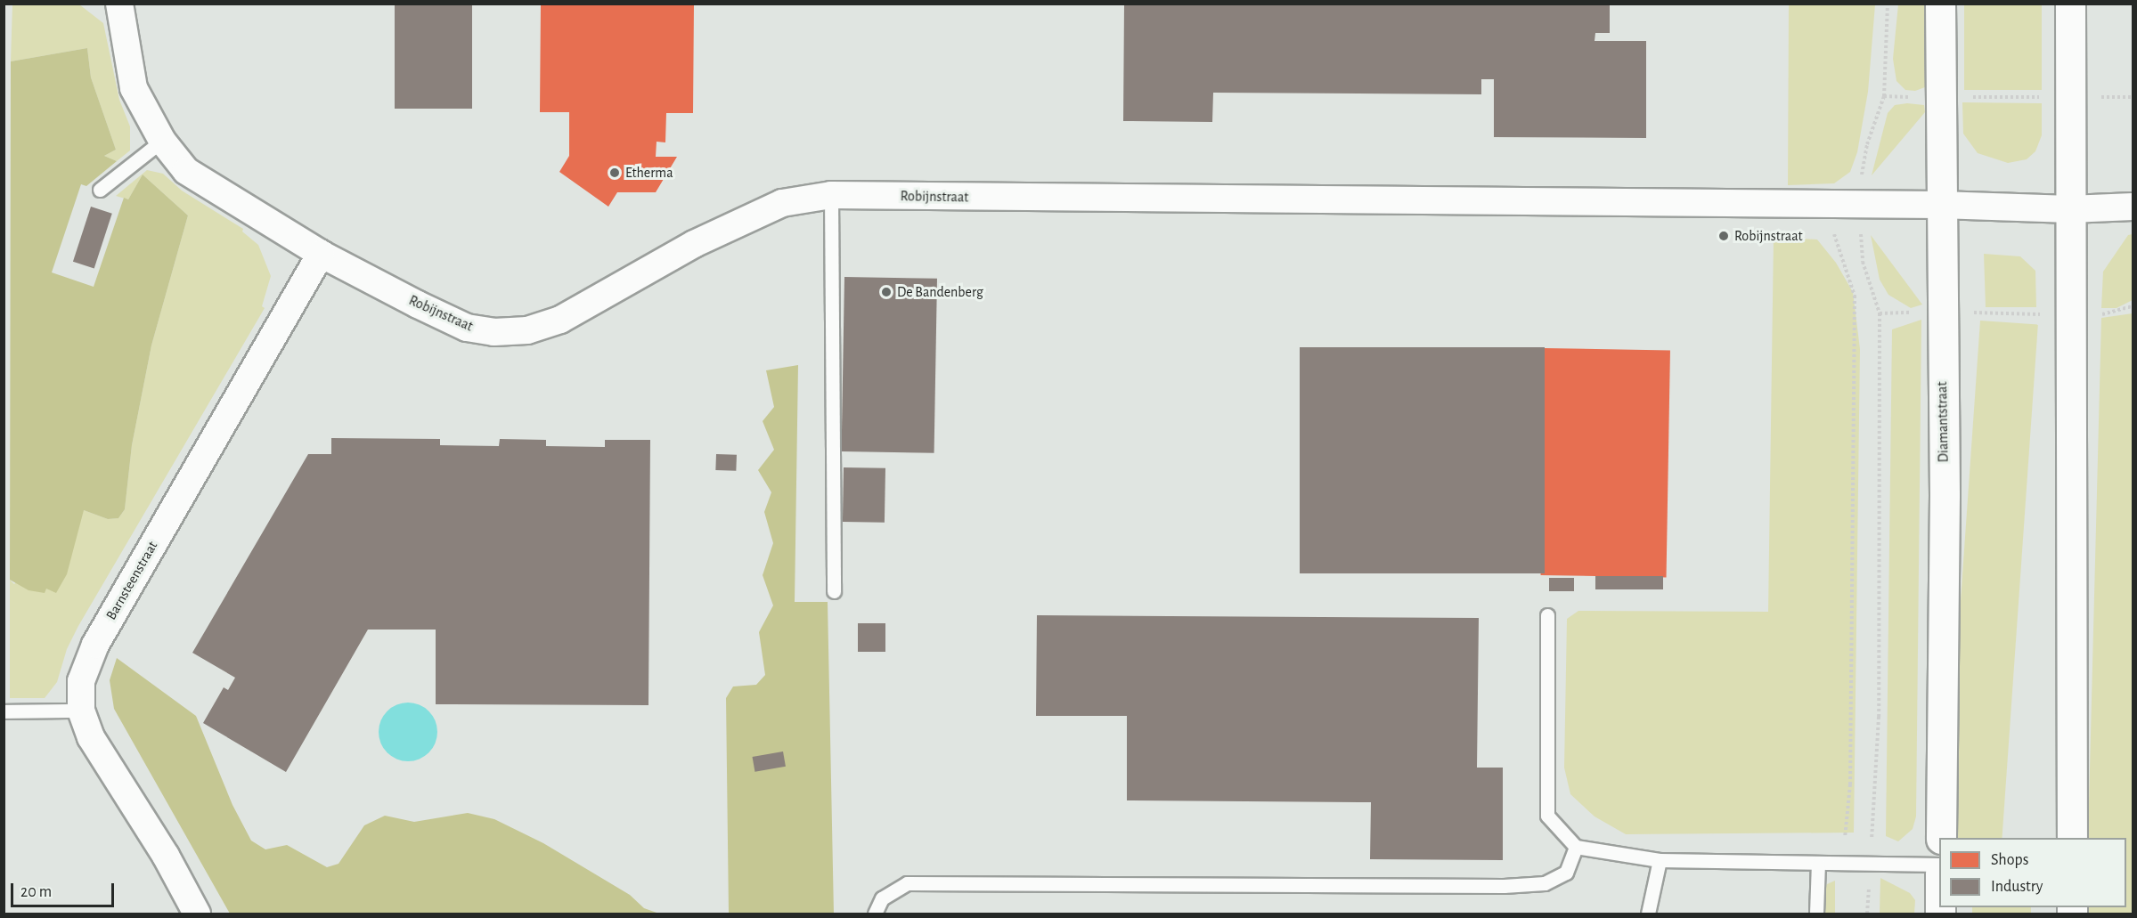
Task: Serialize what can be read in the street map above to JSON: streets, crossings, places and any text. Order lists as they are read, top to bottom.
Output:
{
  "streets": {
    "main road": ["Diamantstraat"],
    "street": ["Robijnstraat", "Barnsteenstraat"]
  },
  "crossings": [
    ["Robijnstraat", "Diamantstraat"],
    ["Robijnstraat", "Barnsteenstraat"]
  ],
  "places": ["Etherma", "Robijnstraat", "De Bandenberg"],
  "legend": ["Shops", "Industry"],
  "scale_bar": "20 m"
}
